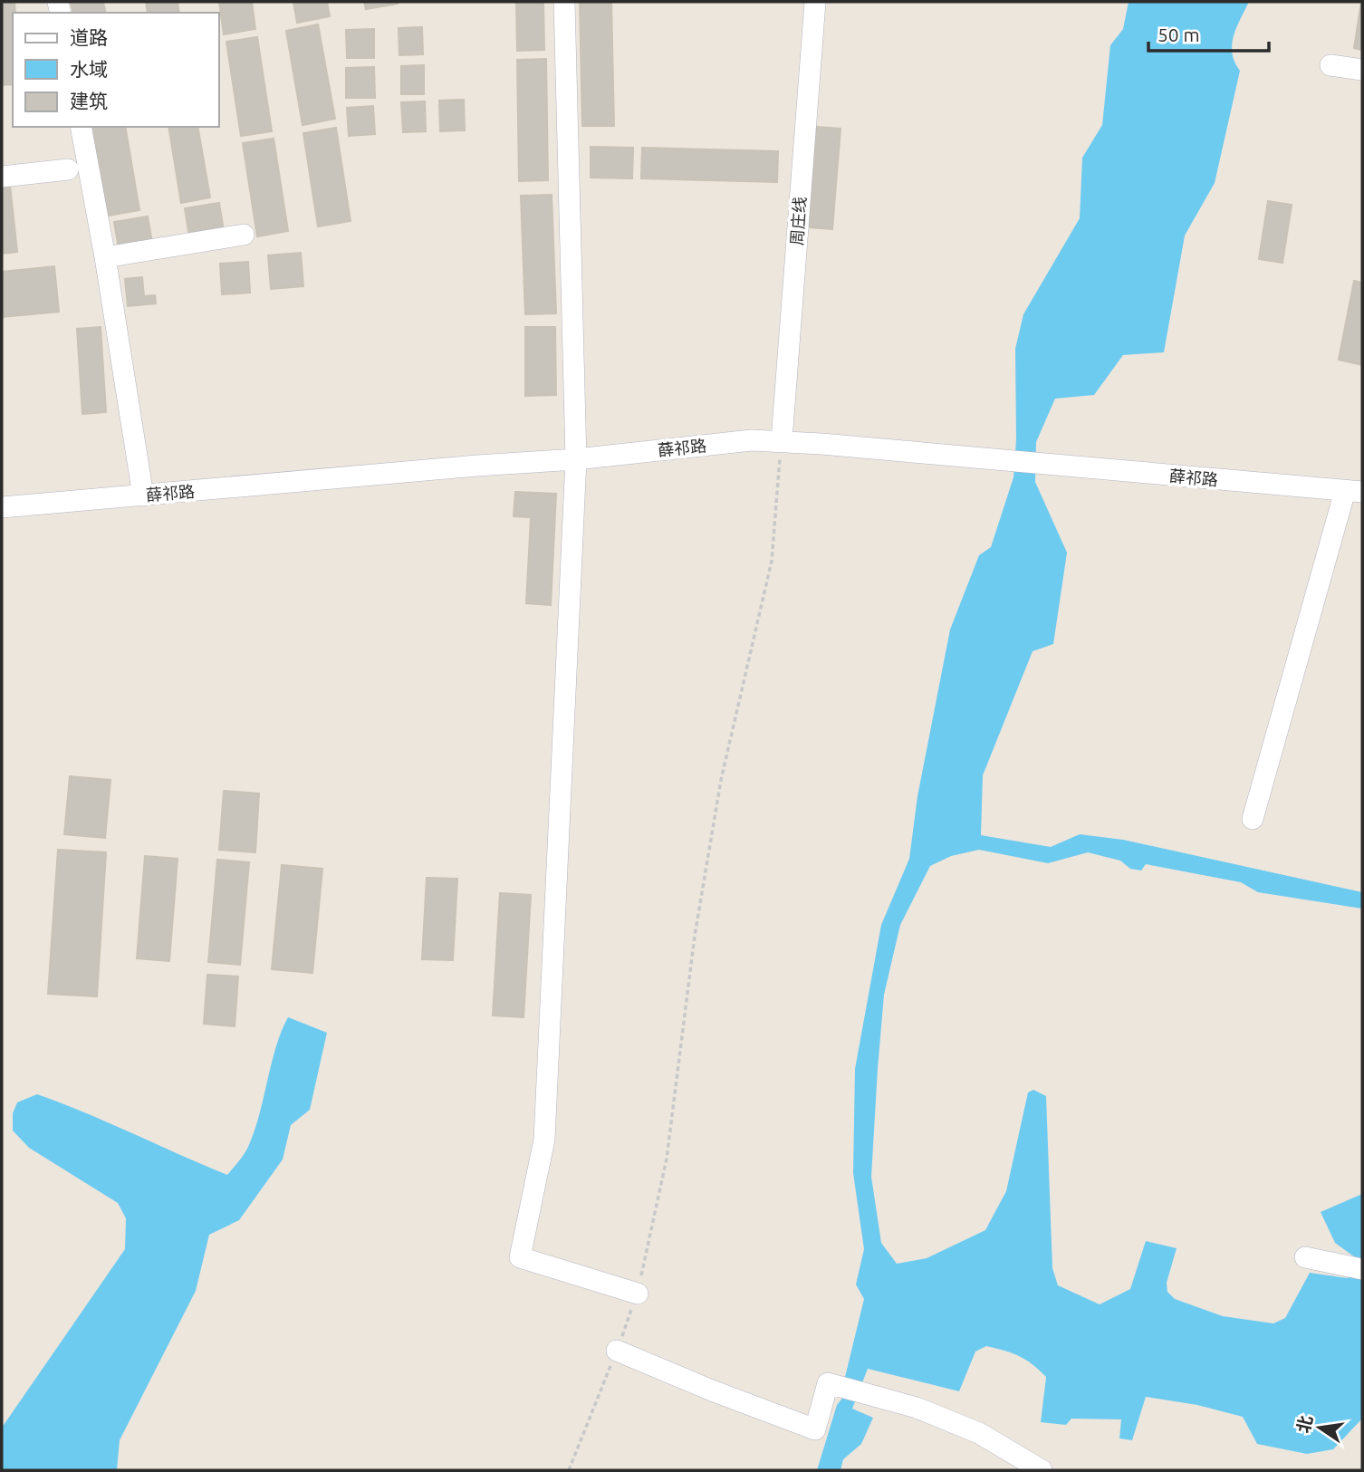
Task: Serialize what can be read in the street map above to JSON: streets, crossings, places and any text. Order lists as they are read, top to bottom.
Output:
{
  "streets": {
    "street": ["周庄线", "薛祁路"]
  },
  "crossings": [
    ["周庄线", "薛祁路"]
  ],
  "legend": ["道路", "水域", "建筑"],
  "scale_bar": "50 m",
  "north": "left"
}
